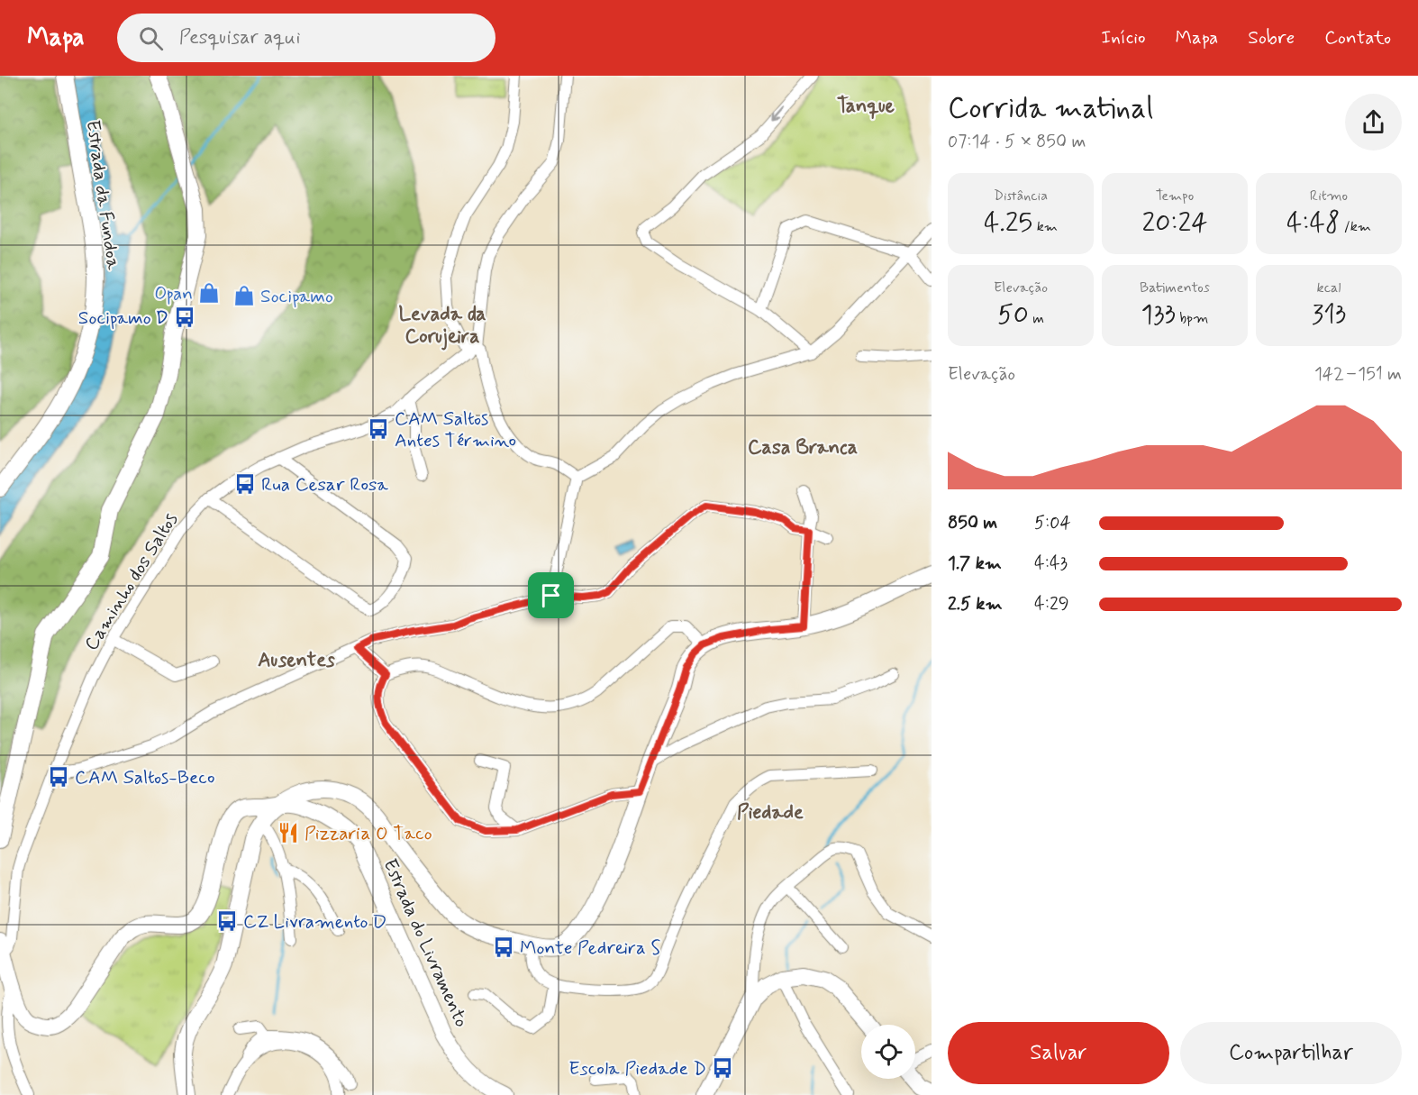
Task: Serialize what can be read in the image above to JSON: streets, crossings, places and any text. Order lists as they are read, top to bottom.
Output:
{
  "streets": {
    "main road": ["Estrada da Fundoa", "Estrada do Livramento"],
    "street": ["Caminho dos Saltos"]
  },
  "districts": [
    "Tanque",
    "Levada da Corujeira",
    "Casa Branca",
    "Ausentes",
    "Piedade"
  ],
  "places": {
    "shop": ["Opan", "Socipamo"],
    "bus stop": [
      "Socipamo D",
      "CAM Saltos Antes Término",
      "Rua Cesar Rosa",
      "CAM Saltos-Beco",
      "CZ Livramento D",
      "Monte Pedreira S",
      "Escola Piedade D"
    ],
    "restaurant": ["Pizzaria O Taco"]
  },
  "page": {
    "header": "Mapa",
    "search": "Pesquisar aqui",
    "nav": [
      "Início",
      "Mapa",
      "Sobre",
      "Contato"
    ],
    "heading": ["Corrida matinal", "07:14 · 5 × 850 m"],
    "stats": [
      ["Distância", "4.25 km"],
      ["Tempo", "20:24"],
      ["Ritmo", "4:48 /km"],
      ["Elevação", "50 m"],
      ["Batimentos", "133 bpm"],
      ["kcal", "313"]
    ],
    "chart": ["Elevação", "142–151 m"],
    "list": [
      {
        "name": "850 m",
        "note": "5:04"
      },
      {
        "name": "1.7 km",
        "note": "4:43"
      },
      {
        "name": "2.5 km",
        "note": "4:29"
      }
    ],
    "buttons": ["Salvar", "Compartilhar"]
  }
}
